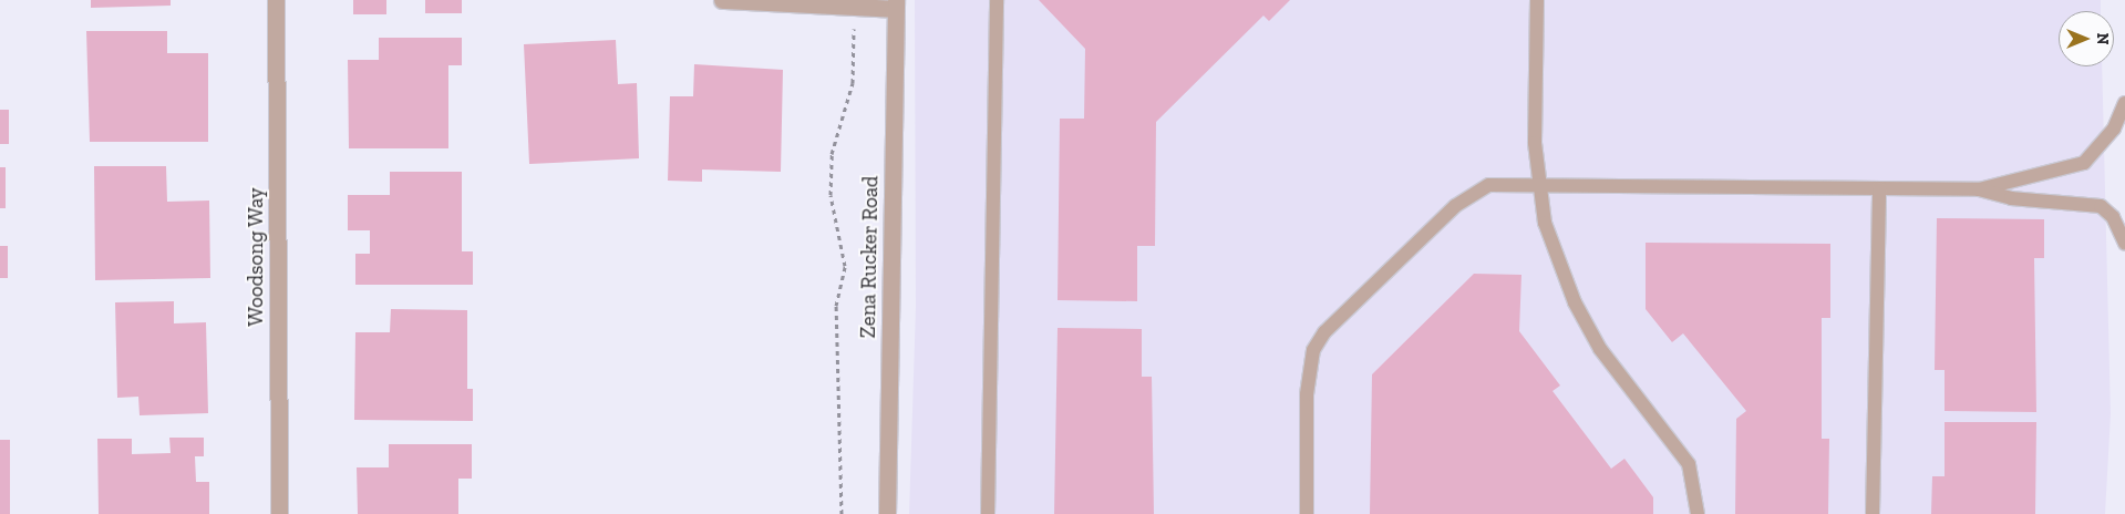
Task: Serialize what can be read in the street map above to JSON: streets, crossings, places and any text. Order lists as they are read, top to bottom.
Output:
{
  "streets": {
    "street": ["Woodsong Way", "Zena Rucker Road"]
  },
  "north": "right"
}
